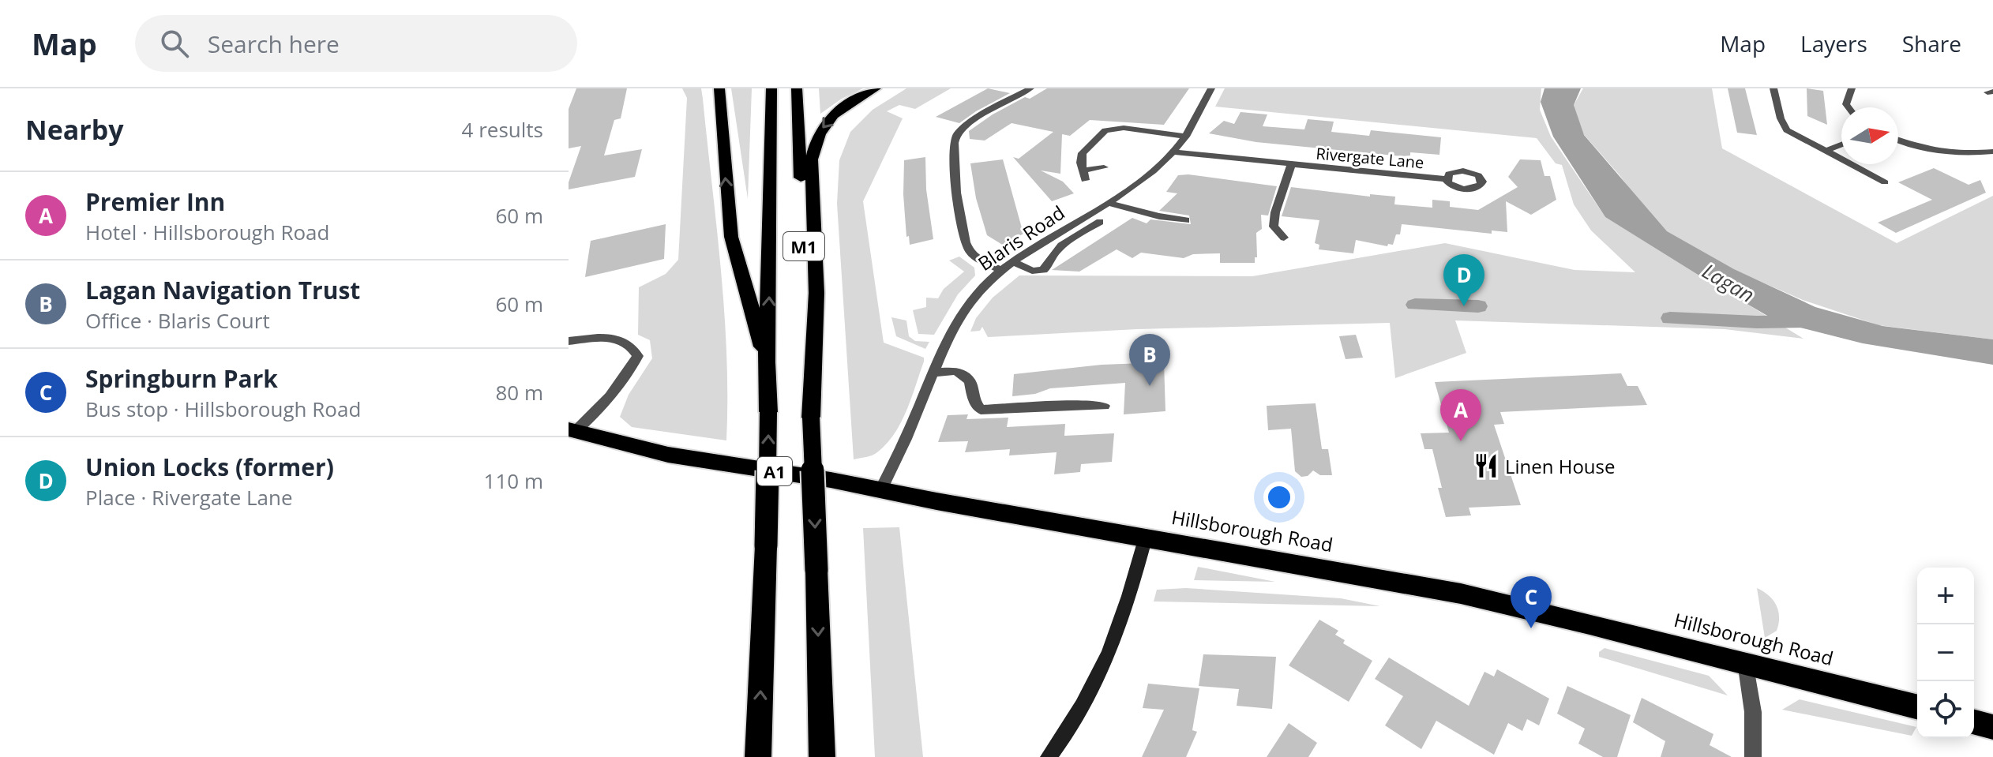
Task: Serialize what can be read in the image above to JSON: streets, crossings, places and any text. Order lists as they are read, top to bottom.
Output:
{
  "streets": {
    "highway": ["M1", "A1", "Hillsborough Road"],
    "street": ["Rivergate Lane", "Blaris Road"]
  },
  "crossings": [
    ["Rivergate Lane", "Blaris Road"],
    ["Blaris Road", "Hillsborough Road"]
  ],
  "water": ["Lagan"],
  "places": {
    "restaurant": ["Linen House"]
  },
  "north": "right",
  "page": {
    "header": "Map",
    "search": "Search here",
    "nav": ["Map", "Layers", "Share"],
    "heading": ["Nearby", "4 results"],
    "list": [
      {
        "mark": "A",
        "name": "Premier Inn",
        "note": "Hotel · Hillsborough Road",
        "value": "60 m"
      },
      {
        "mark": "B",
        "name": "Lagan Navigation Trust",
        "note": "Office · Blaris Court",
        "value": "60 m"
      },
      {
        "mark": "C",
        "name": "Springburn Park",
        "note": "Bus stop · Hillsborough Road",
        "value": "80 m"
      },
      {
        "mark": "D",
        "name": "Union Locks (former)",
        "note": "Place · Rivergate Lane",
        "value": "110 m"
      }
    ],
    "pins": [
      "D",
      "B",
      "A",
      "C"
    ],
    "map_buttons": ["+", "−"]
  }
}
